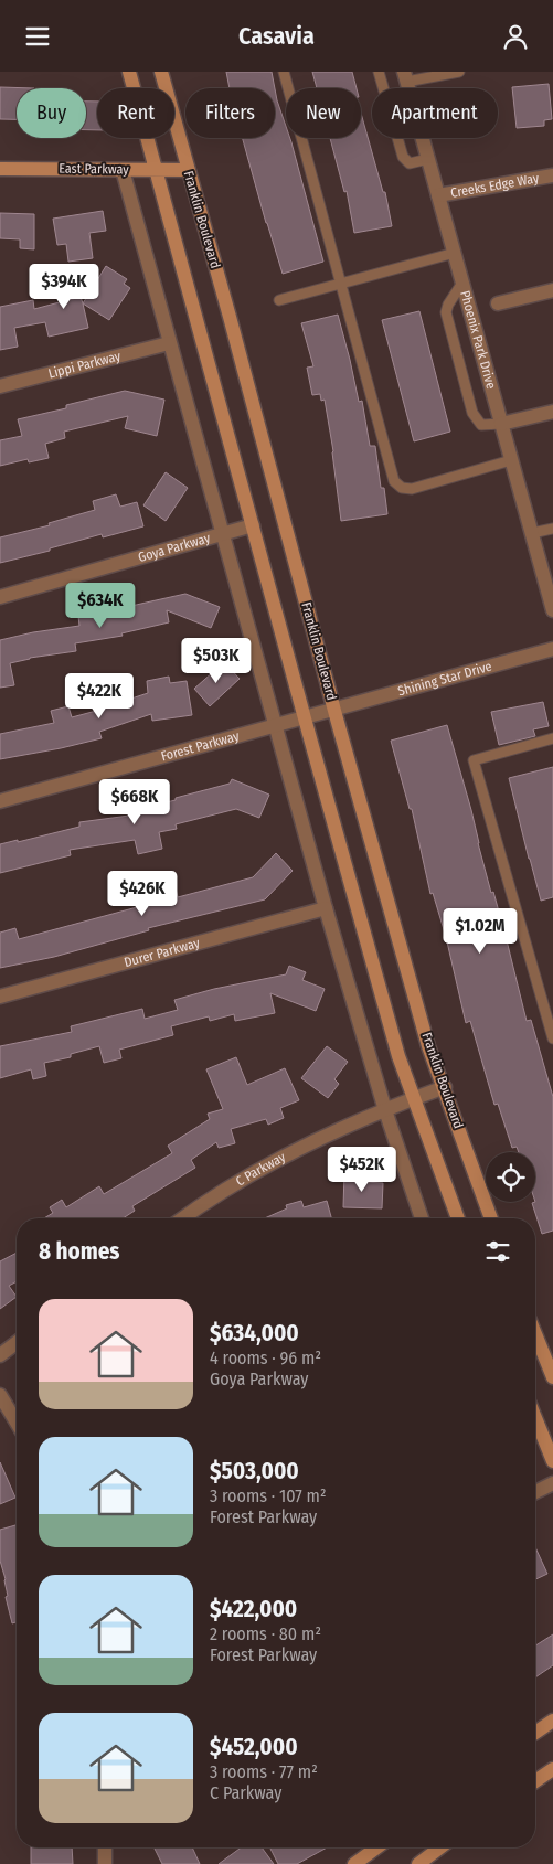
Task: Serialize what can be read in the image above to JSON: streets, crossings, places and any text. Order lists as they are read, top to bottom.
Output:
{
  "streets": {
    "main road": ["East Parkway", "Franklin Boulevard"],
    "street": [
      "Creeks Edge Way",
      "Phoenix Park Drive",
      "Lippi Parkway",
      "Goya Parkway",
      "Shining Star Drive",
      "Forest Parkway",
      "Durer Parkway",
      "C Parkway"
    ]
  },
  "crossings": [
    ["East Parkway", "Franklin Boulevard"],
    ["Creeks Edge Way", "Phoenix Park Drive"],
    ["Franklin Boulevard", "Shining Star Drive"],
    ["Franklin Boulevard", "Forest Parkway"],
    ["Franklin Boulevard", "C Parkway"],
    ["Shining Star Drive", "Forest Parkway"]
  ],
  "page": {
    "header": "Casavia",
    "chip": [
      "Buy",
      "Rent",
      "Filters",
      "New",
      "Apartment"
    ],
    "price": [
      "$394K",
      "$634K",
      "$503K",
      "$422K",
      "$668K",
      "$426K",
      "$1.02M",
      "$452K"
    ],
    "heading": "8 homes",
    "list": [
      {
        "name": "$634,000",
        "note": "4 rooms · 96 m² · Goya Parkway"
      },
      {
        "name": "$503,000",
        "note": "3 rooms · 107 m² · Forest Parkway"
      },
      {
        "name": "$422,000",
        "note": "2 rooms · 80 m² · Forest Parkway"
      },
      {
        "name": "$452,000",
        "note": "3 rooms · 77 m² · C Parkway"
      }
    ]
  }
}
